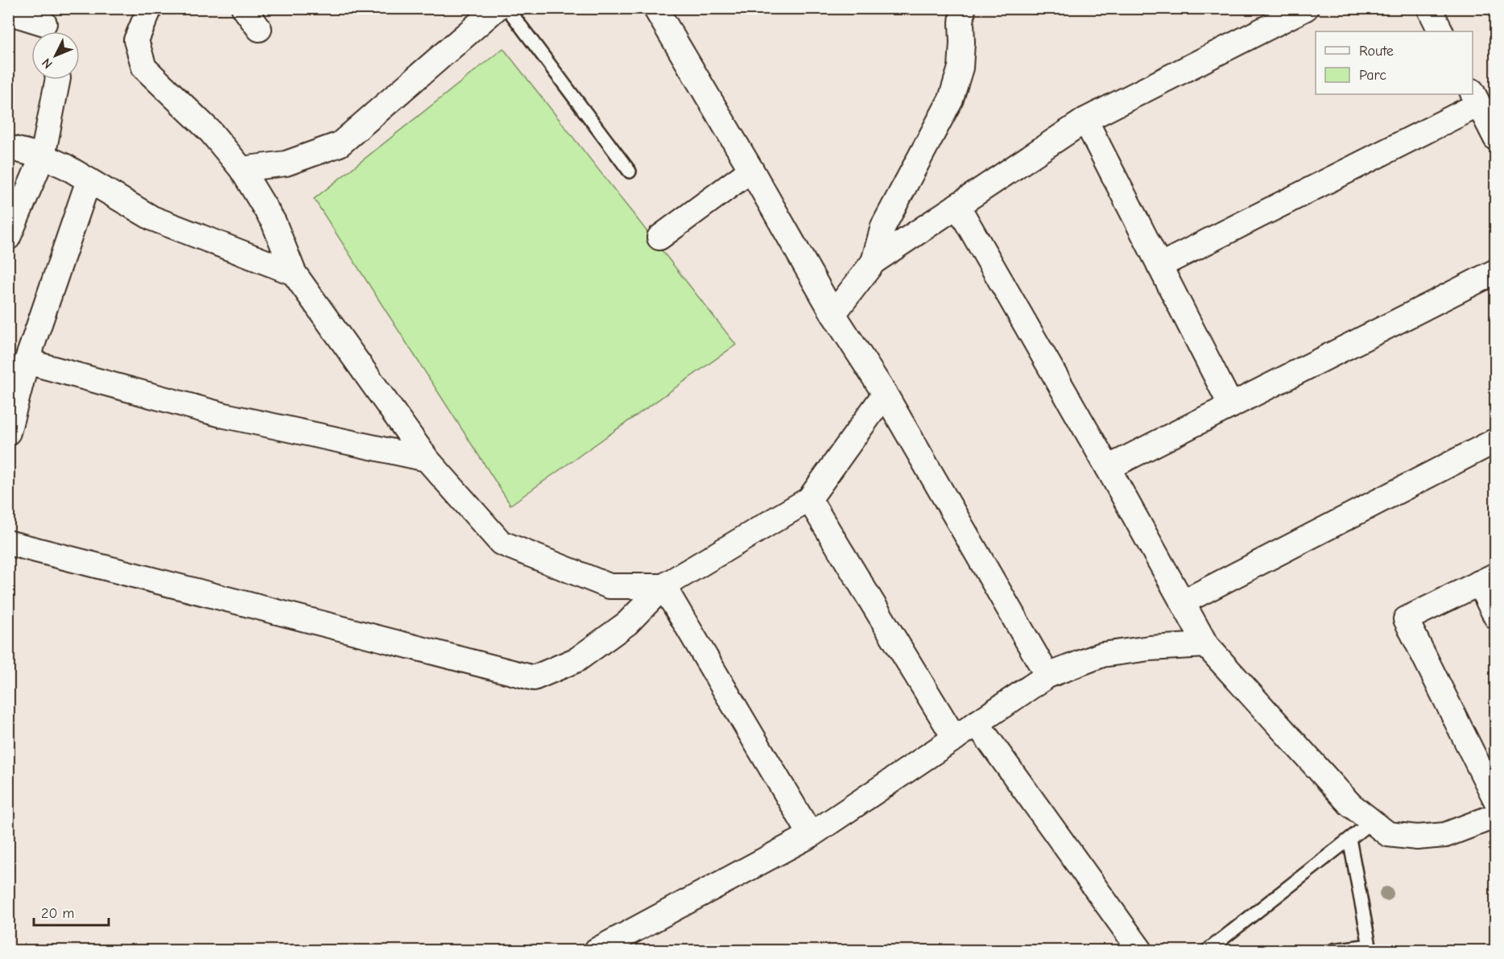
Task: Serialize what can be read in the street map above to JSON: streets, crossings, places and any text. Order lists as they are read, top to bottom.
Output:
{
  "legend": ["Route", "Parc"],
  "scale_bar": "20 m",
  "north": "bottom left"
}
